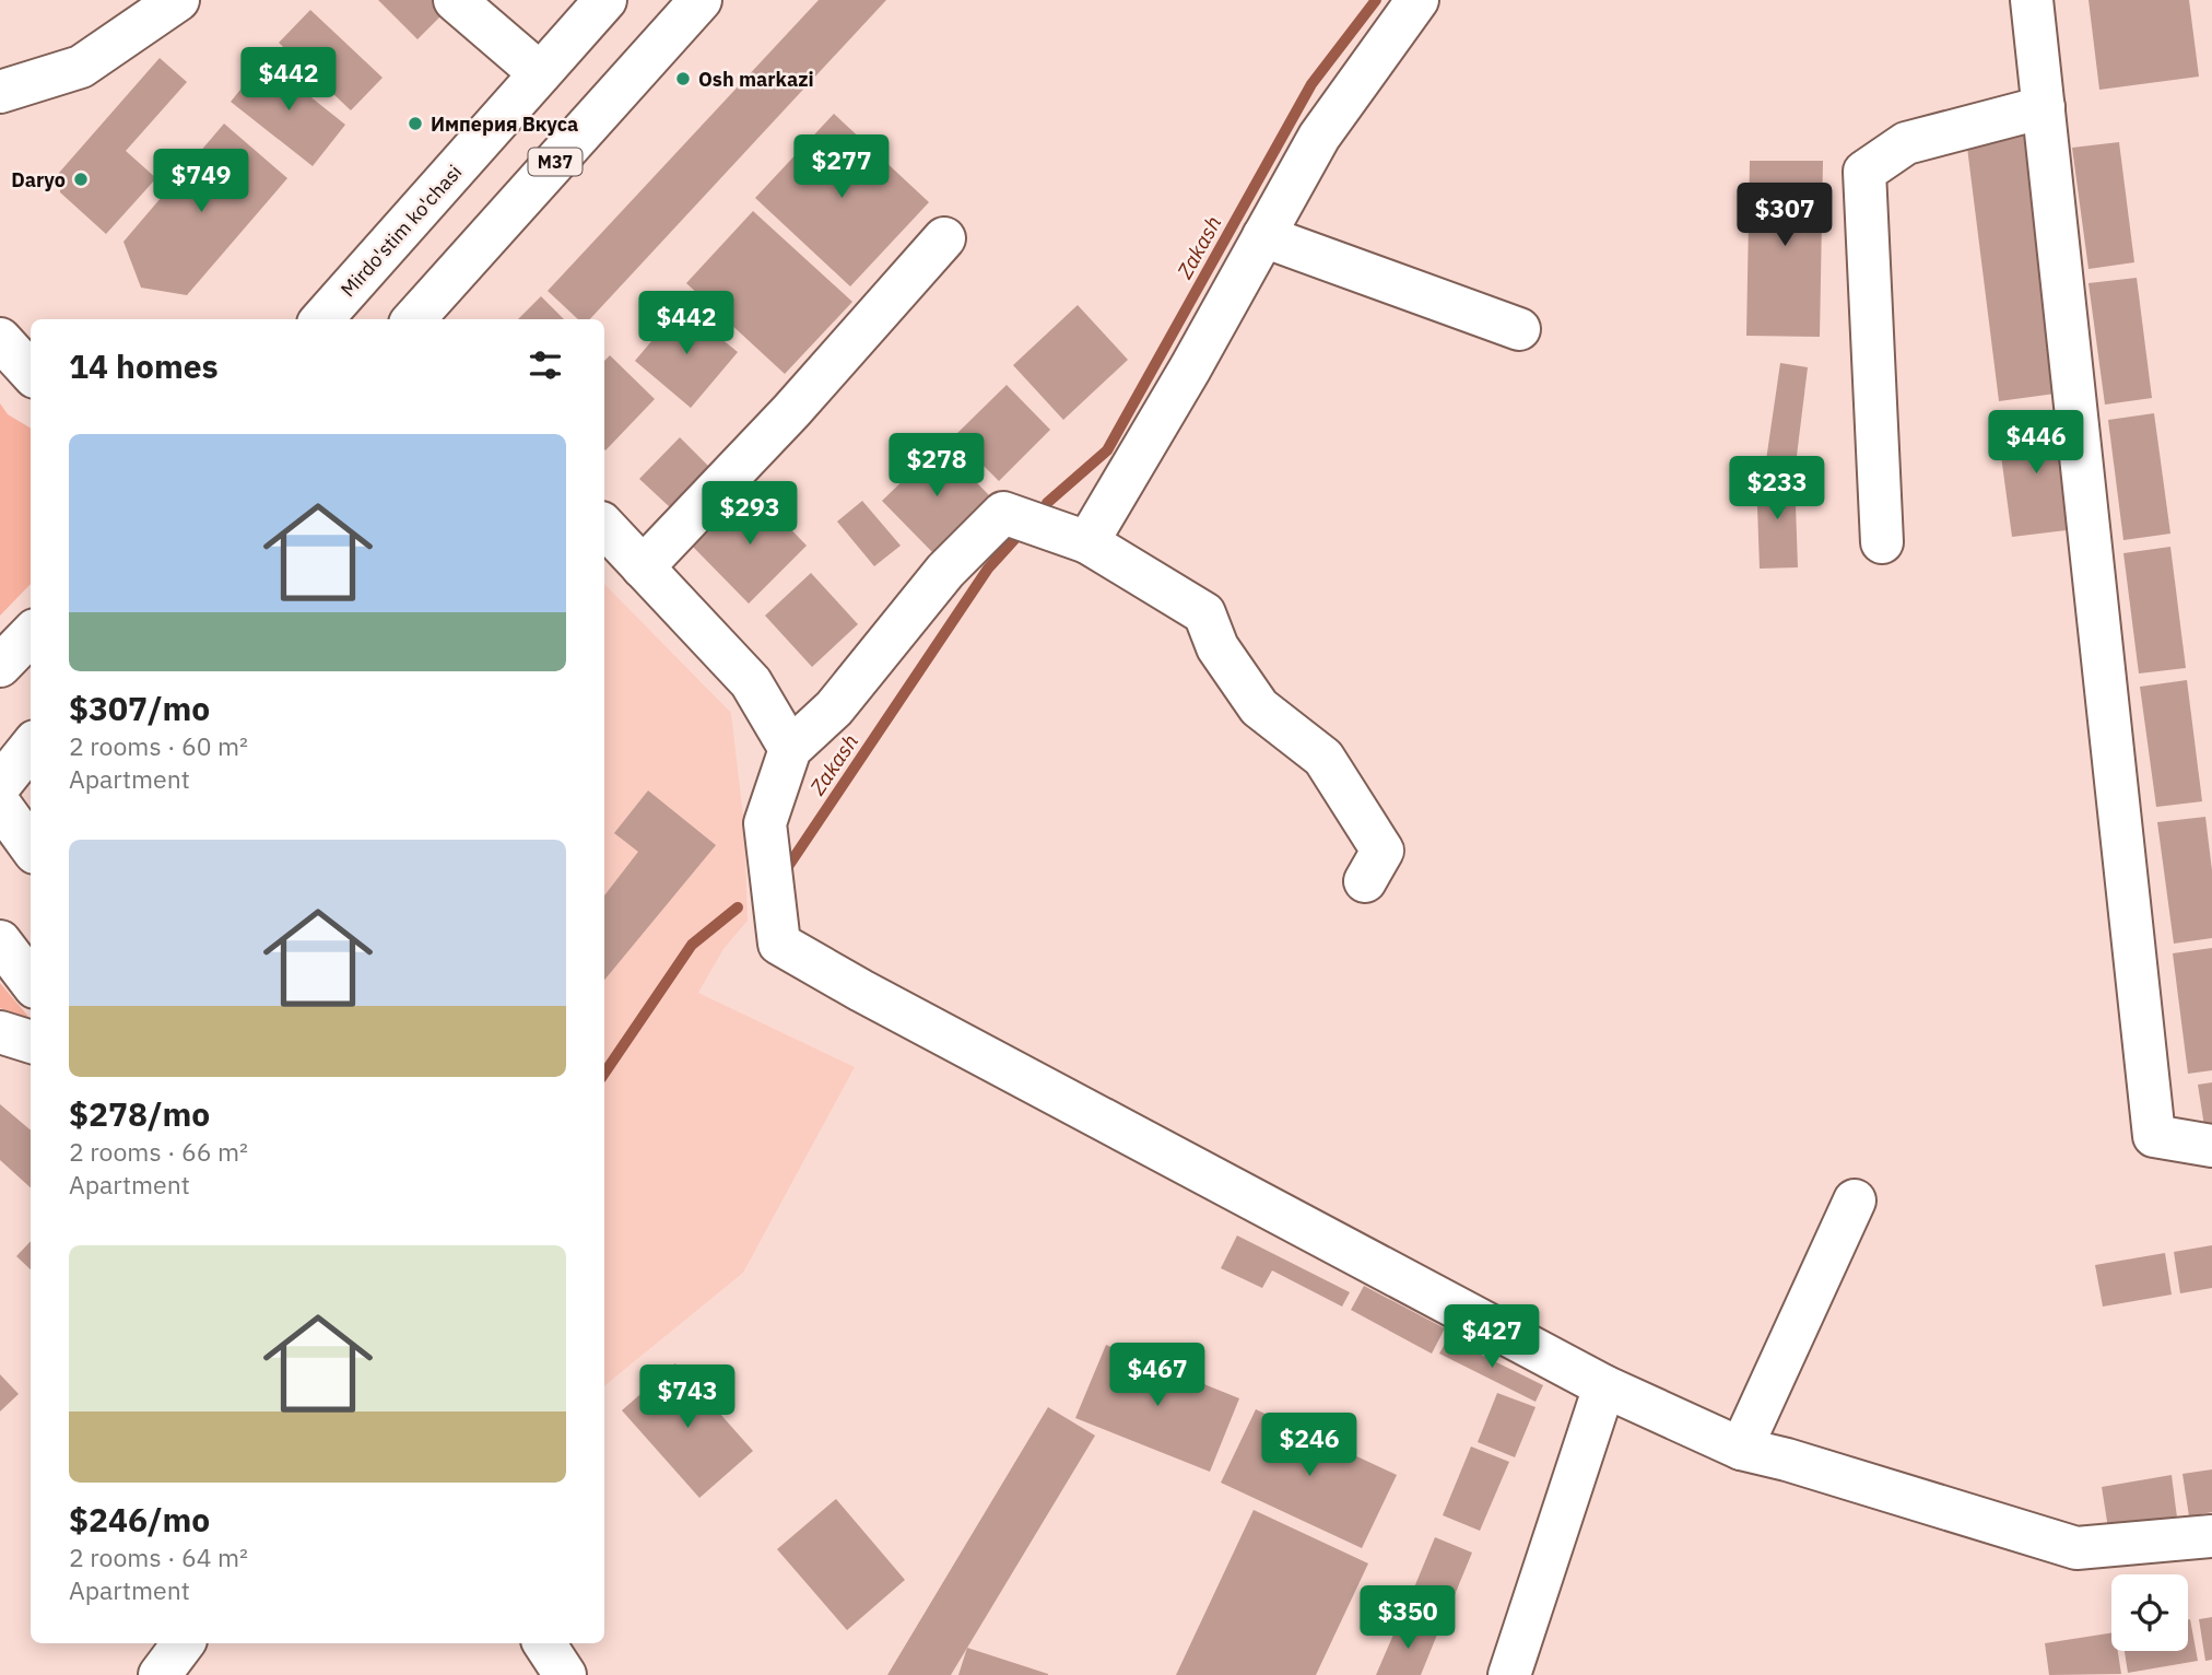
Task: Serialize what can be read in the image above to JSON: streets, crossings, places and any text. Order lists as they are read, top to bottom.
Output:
{
  "streets": {
    "main road": ["M37", "Mirdo'stim ko'chasi"]
  },
  "water": ["Zakash"],
  "places": ["Osh markazi", "Империя Вкуса", "Daryo"],
  "page": {
    "price": [
      "$442",
      "$277",
      "$749",
      "$307",
      "$442",
      "$446",
      "$278",
      "$233",
      "$293",
      "$427",
      "$467",
      "$743",
      "$246",
      "$350"
    ],
    "heading": "14 homes",
    "list": [
      {
        "name": "$307/mo",
        "note": "2 rooms · 60 m² · Apartment"
      },
      {
        "name": "$278/mo",
        "note": "2 rooms · 66 m² · Apartment"
      },
      {
        "name": "$246/mo",
        "note": "2 rooms · 64 m² · Apartment"
      }
    ]
  }
}
